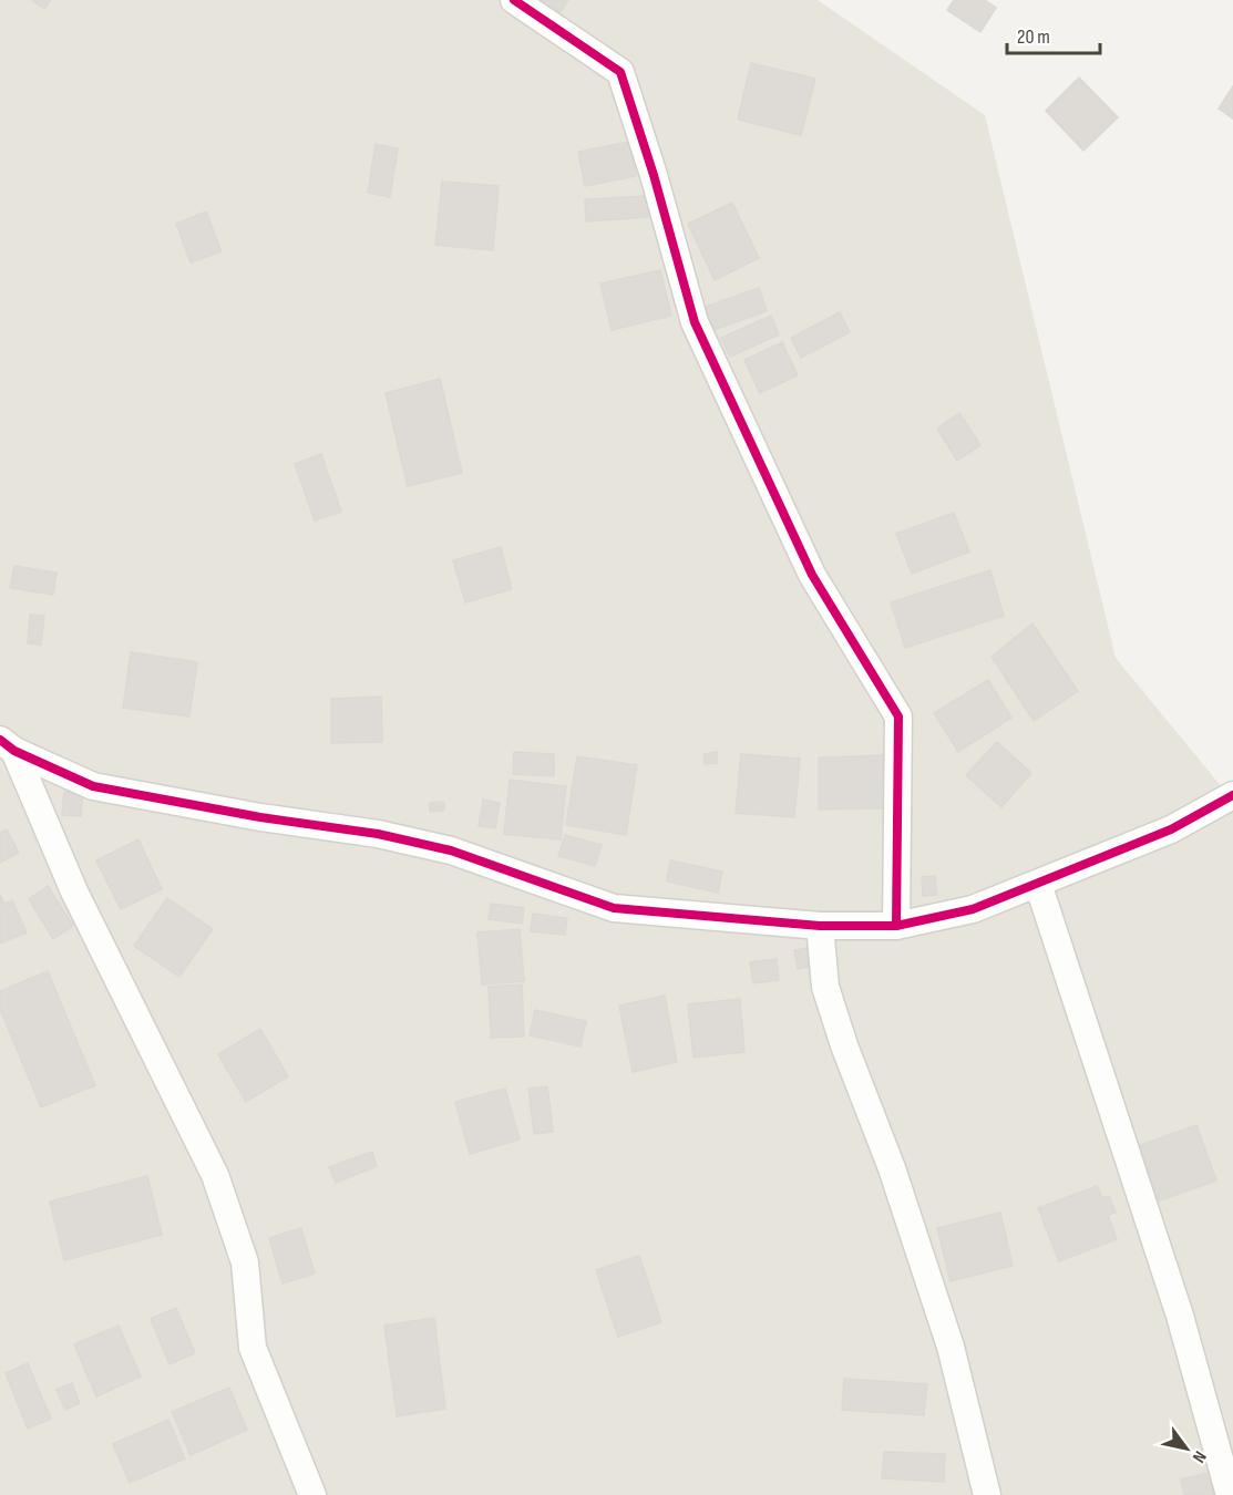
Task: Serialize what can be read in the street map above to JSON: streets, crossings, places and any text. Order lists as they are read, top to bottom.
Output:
{
  "scale_bar": "20 m",
  "north": "bottom right"
}
